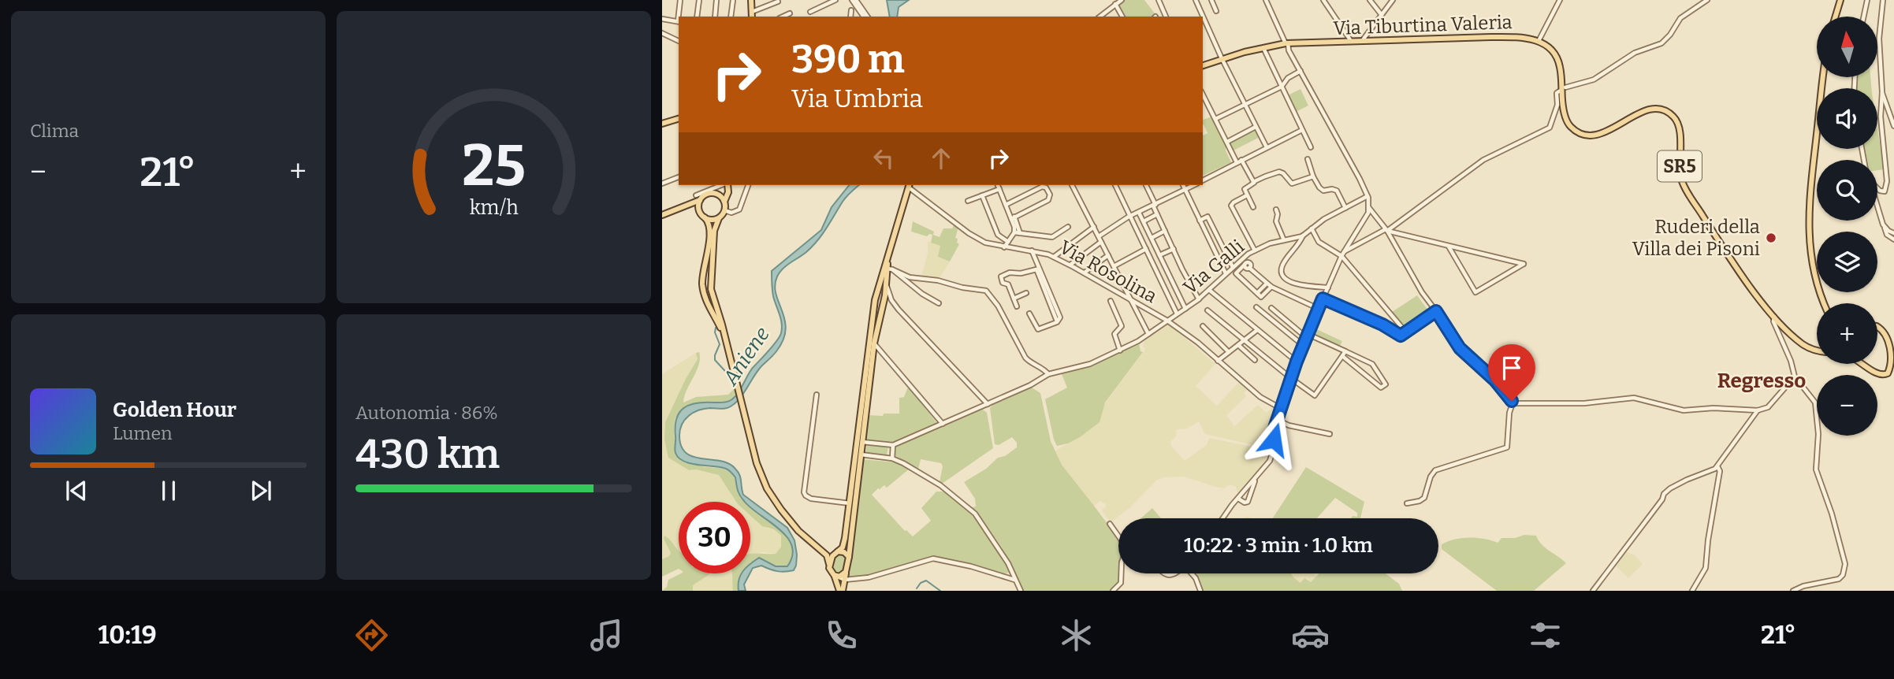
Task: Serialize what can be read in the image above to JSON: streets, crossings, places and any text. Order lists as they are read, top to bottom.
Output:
{
  "streets": {
    "main road": ["Via Tiburtina Valeria", "SR5"],
    "street": ["Via Galli", "Via Rosolina"]
  },
  "crossings": [
    ["Via Galli", "Via Rosolina"]
  ],
  "districts": ["Regresso"],
  "water": ["Aniene"],
  "places": ["Ruderi della Villa dei Pisoni"],
  "north": "top",
  "page": {
    "tile": [
      "Clima",
      ["Autonomia · 86%", "430 km"]
    ],
    "map_buttons": ["+", "−"],
    "turn": ["390 m", "Via Umbria"],
    "heat": ["−", "21°", "+"],
    "song": ["Golden Hour", "Lumen"],
    "limit": "30",
    "trip": "10:22 · 3 min · 1.0 km",
    "tabs": ["10:19", "21°"],
    "gauge": ["25", "km/h"]
  }
}
